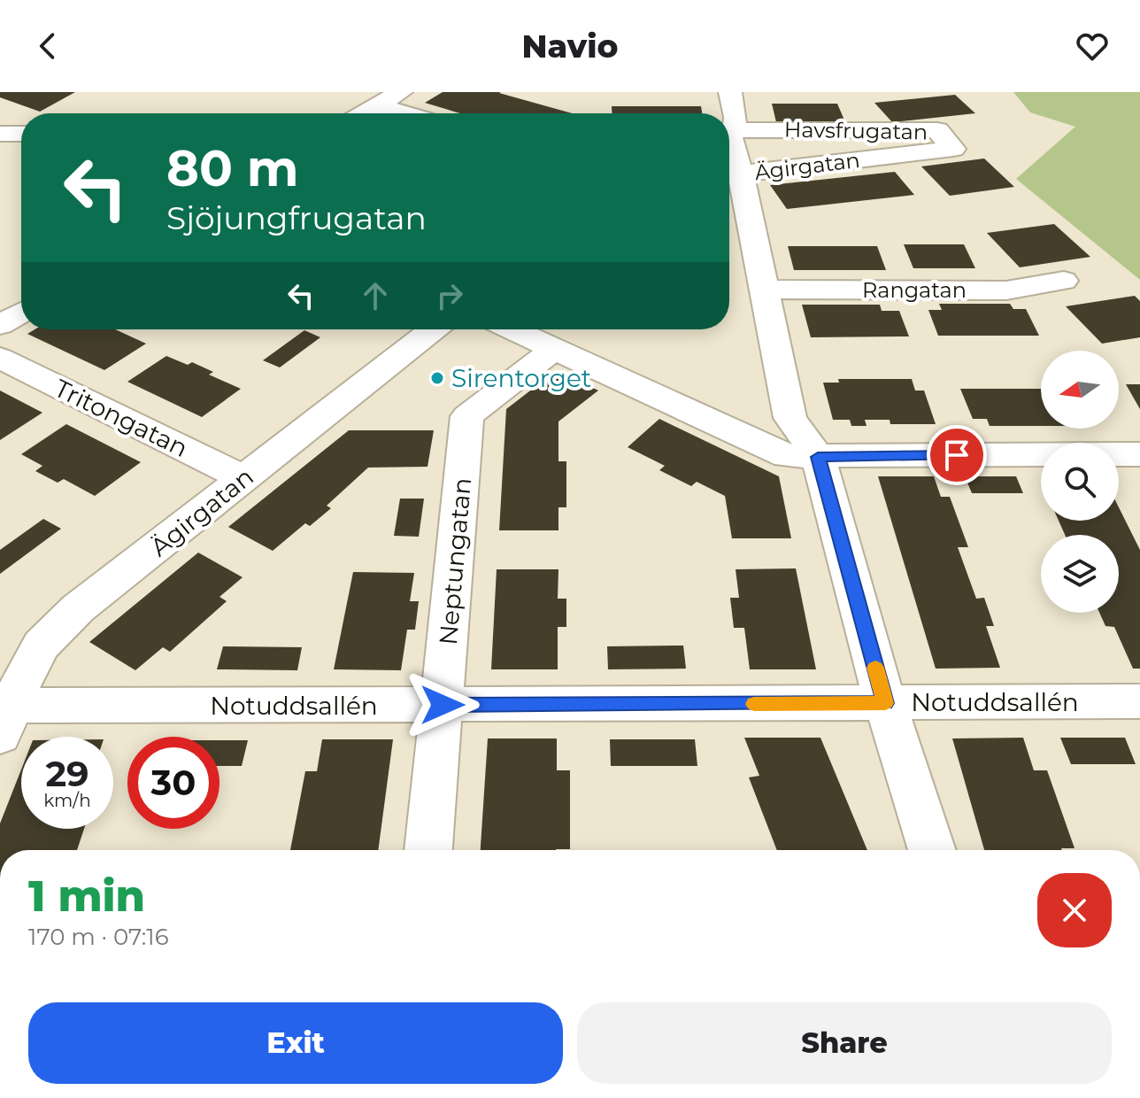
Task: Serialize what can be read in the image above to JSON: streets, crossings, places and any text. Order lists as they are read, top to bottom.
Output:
{
  "streets": {
    "street": [
      "Havsfrugatan",
      "Ägirgatan",
      "Rangatan",
      "Tritongatan",
      "Neptungatan",
      "Notuddsallén"
    ]
  },
  "crossings": [
    ["Havsfrugatan", "Ägirgatan"],
    ["Ägirgatan", "Tritongatan"],
    ["Ägirgatan", "Notuddsallén"],
    ["Neptungatan", "Notuddsallén"]
  ],
  "places": ["Sirentorget"],
  "north": "left",
  "page": {
    "header": "Navio",
    "turn": ["80 m", "Sjöjungfrugatan"],
    "speed": "29 km/h",
    "limit": "30",
    "heading": ["1 min", "170 m · 07:16"],
    "buttons": ["Exit", "Share"]
  }
}
